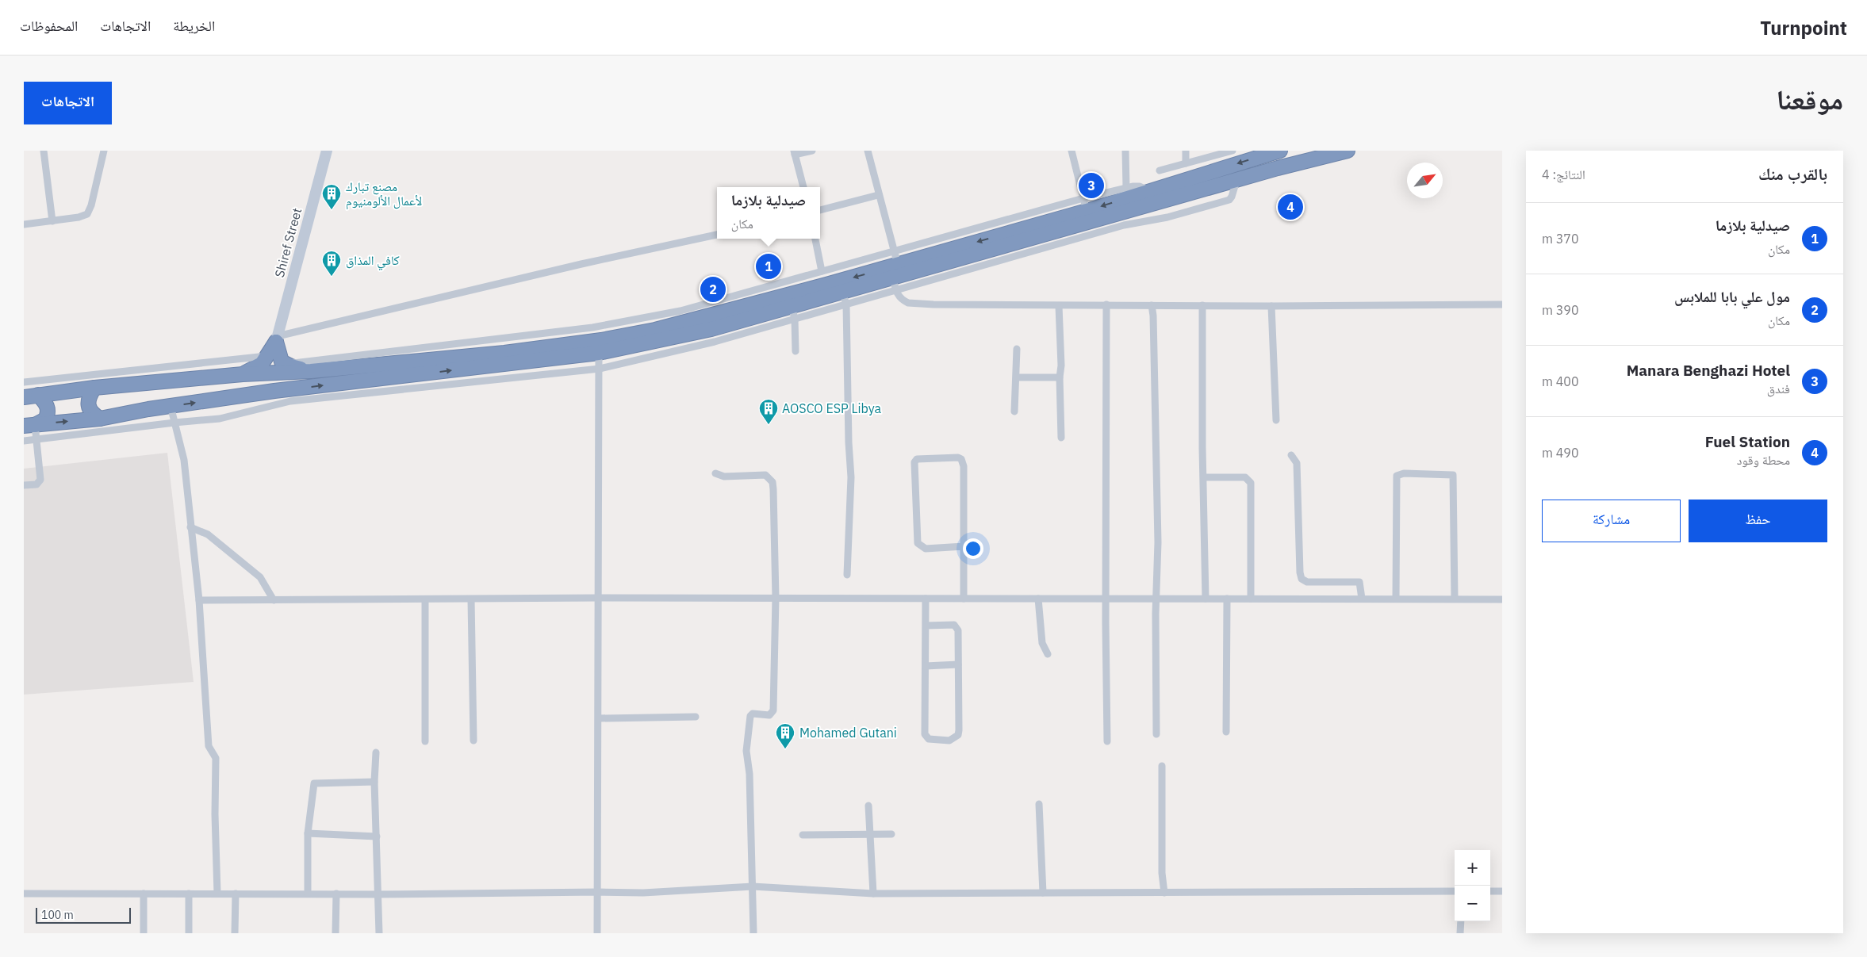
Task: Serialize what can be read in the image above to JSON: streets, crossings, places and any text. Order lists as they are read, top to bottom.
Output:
{
  "streets": {
    "main road": ["Shiref Street"]
  },
  "places": {
    "building": [
      "مصنع تبارك لأعمال الألومنيوم",
      "كافي المذاق",
      "AOSCO ESP Libya",
      "Mohamed Gutani"
    ]
  },
  "scale_bar": "100 m",
  "north": "top right",
  "page": {
    "header": "Turnpoint",
    "nav": ["الخريطة", "الاتجاهات", "المحفوظات"],
    "title": "موقعنا",
    "buttons": [
      "الاتجاهات",
      ["حفظ", "مشاركة"]
    ],
    "heading": ["بالقرب منك", "النتائج: 4"],
    "pins": [
      "3",
      "4",
      "1",
      "2"
    ],
    "popup": ["صيدلية بلازما", "مكان"],
    "list": [
      {
        "mark": "1",
        "name": "صيدلية بلازما",
        "note": "مكان",
        "value": "370 m"
      },
      {
        "mark": "2",
        "name": "مول علي بابا للملابس",
        "note": "مكان",
        "value": "390 m"
      },
      {
        "mark": "3",
        "name": "Manara Benghazi Hotel",
        "note": "فندق",
        "value": "400 m"
      },
      {
        "mark": "4",
        "name": "Fuel Station",
        "note": "محطة وقود",
        "value": "490 m"
      }
    ],
    "map_buttons": ["+", "−"],
    "scale": "100 m"
  }
}
